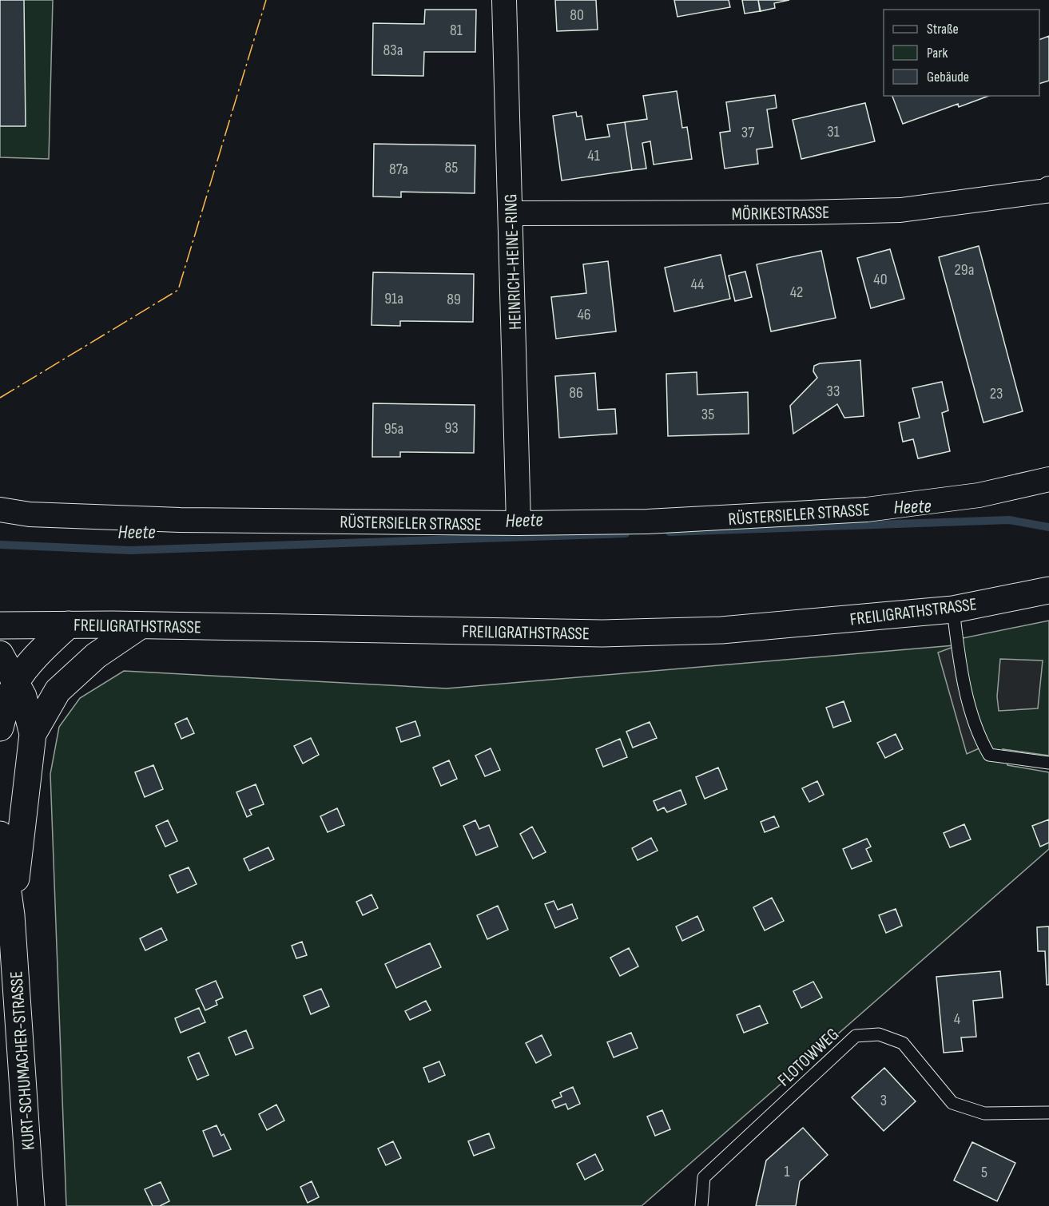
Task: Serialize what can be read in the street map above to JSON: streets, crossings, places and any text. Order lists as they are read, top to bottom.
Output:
{
  "streets": {
    "main road": ["FREILIGRATHSTRASSE", "KURT-SCHUMACHER-STRASSE"],
    "street": ["MÖRIKESTRASSE", "HEINRICH-HEINE-RING", "RÜSTERSIELER STRASSE"],
    "lane": ["FLOTOWWEG"]
  },
  "crossings": [
    ["MÖRIKESTRASSE", "HEINRICH-HEINE-RING"],
    ["HEINRICH-HEINE-RING", "RÜSTERSIELER STRASSE"],
    ["FREILIGRATHSTRASSE", "KURT-SCHUMACHER-STRASSE"]
  ],
  "water": ["Heete"],
  "house_numbers": [
    "80",
    "81",
    "83a",
    "31",
    "37",
    "41",
    "85",
    "87a",
    "29a",
    "40",
    "44",
    "42",
    "91a",
    "89",
    "46",
    "33",
    "86",
    "23",
    "35",
    "93",
    "95a",
    "4",
    "3",
    "1",
    "5"
  ],
  "legend": ["Straße", "Park", "Gebäude"]
}
